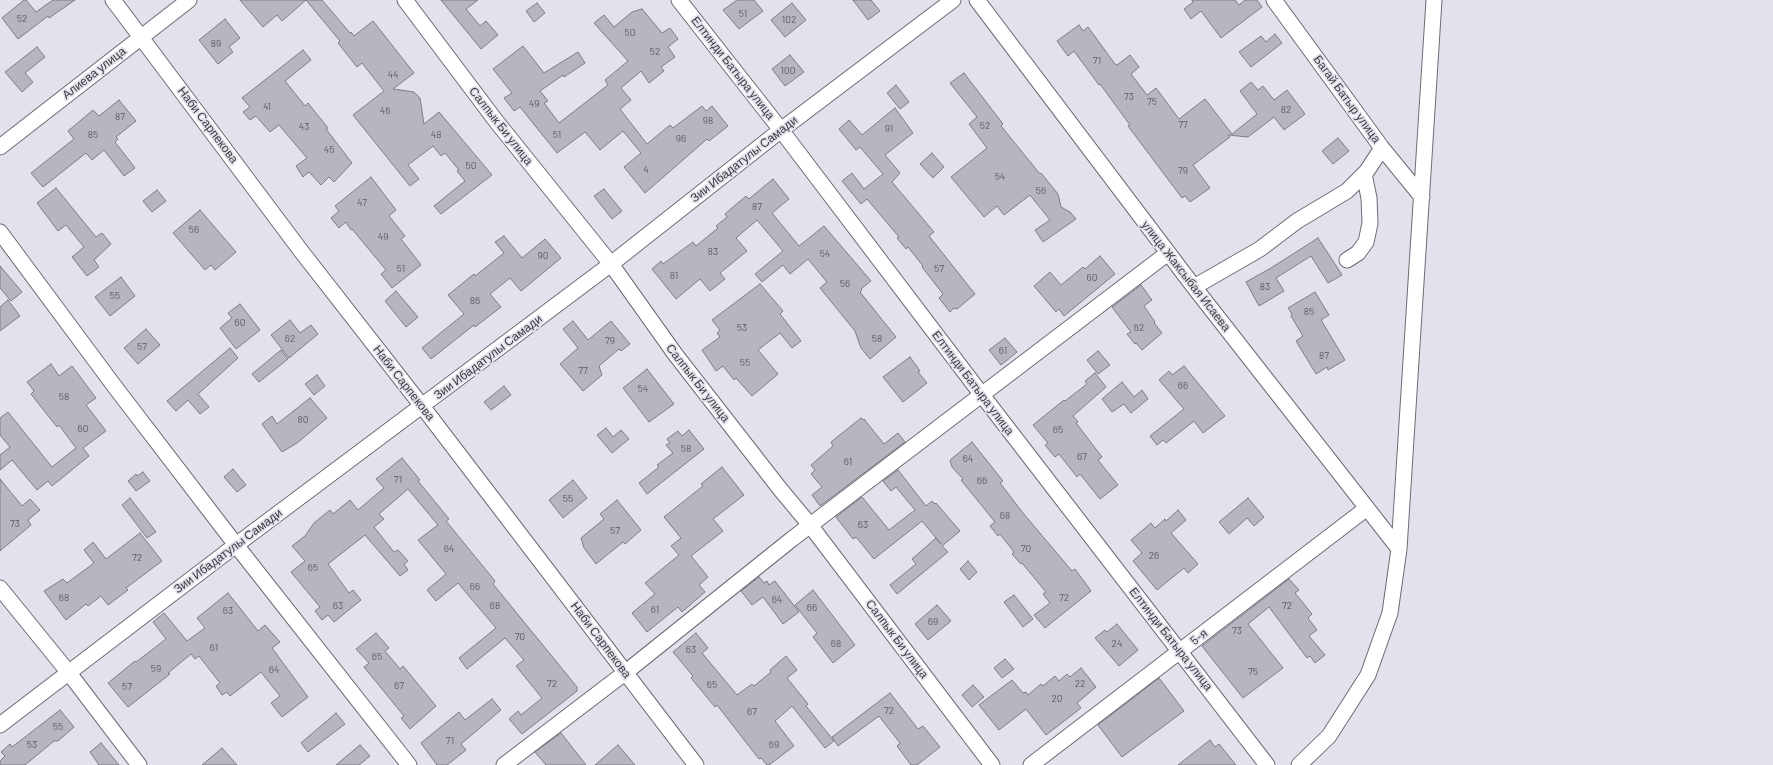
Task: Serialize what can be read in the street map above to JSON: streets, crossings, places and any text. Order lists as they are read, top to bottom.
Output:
{
  "streets": {
    "street": [
      "Елтинди Батыра улица",
      "Алиева улица",
      "Багай Батыр улица",
      "Наби Сарпекова",
      "Салпык Би улица",
      "Зии Ибадатулы Самади",
      "улица Жаксыбая Исаева",
      "5-я"
    ]
  },
  "crossings": [
    ["Елтинди Батыра улица", "Зии Ибадатулы Самади"],
    ["Елтинди Батыра улица", "5-я"],
    ["Алиева улица", "Наби Сарпекова"],
    ["Наби Сарпекова", "Зии Ибадатулы Самади"],
    ["Салпык Би улица", "Зии Ибадатулы Самади"],
    ["улица Жаксыбая Исаева", "5-я"]
  ],
  "house_numbers": [
    "51",
    "52",
    "102",
    "50",
    "89",
    "52",
    "71",
    "100",
    "44",
    "73",
    "75",
    "49",
    "41",
    "82",
    "46",
    "87",
    "98",
    "77",
    "52",
    "43",
    "91",
    "85",
    "48",
    "51",
    "96",
    "45",
    "50",
    "4",
    "79",
    "54",
    "56",
    "47",
    "87",
    "56",
    "49",
    "83",
    "54",
    "90",
    "51",
    "57",
    "81",
    "60",
    "56",
    "83",
    "55",
    "86",
    "85",
    "60",
    "53",
    "62",
    "62",
    "58",
    "79",
    "57",
    "61",
    "87",
    "55",
    "77",
    "66",
    "54",
    "58",
    "80",
    "60",
    "65",
    "58",
    "67",
    "64",
    "61",
    "71",
    "66",
    "55",
    "68",
    "73",
    "63",
    "57",
    "64",
    "70",
    "26",
    "72",
    "65",
    "66",
    "68",
    "72",
    "64",
    "63",
    "68",
    "72",
    "66",
    "61",
    "63",
    "69",
    "73",
    "70",
    "68",
    "24",
    "61",
    "63",
    "65",
    "59",
    "64",
    "75",
    "72",
    "22",
    "65",
    "67",
    "57",
    "20",
    "72",
    "67",
    "55",
    "71",
    "53",
    "69"
  ]
}
